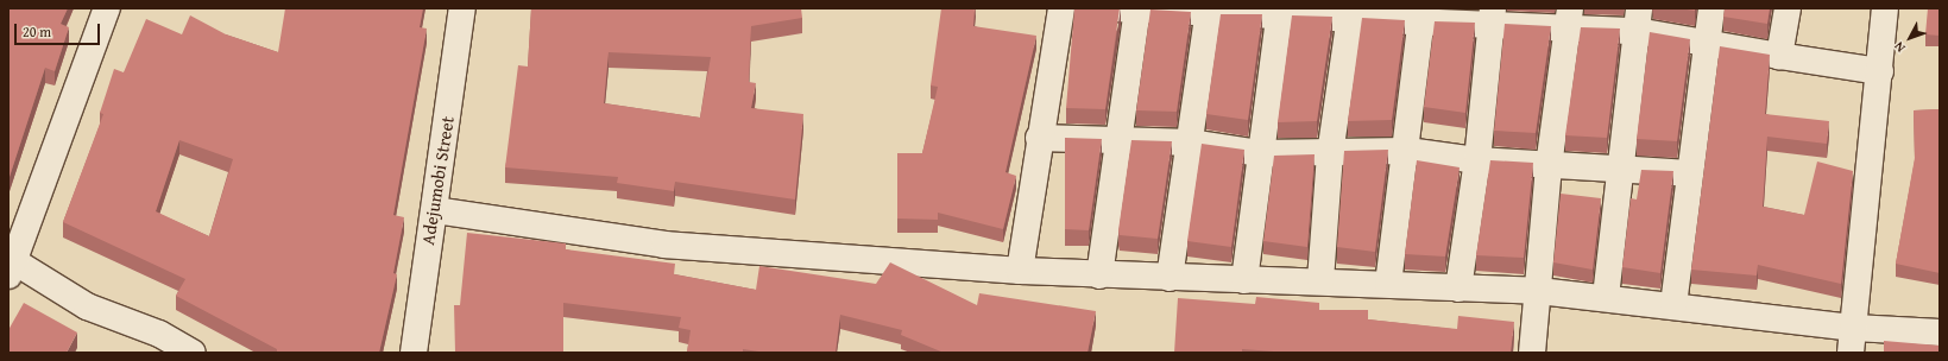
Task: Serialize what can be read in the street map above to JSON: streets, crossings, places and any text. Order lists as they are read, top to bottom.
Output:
{
  "streets": {
    "street": ["Adejumobi Street"]
  },
  "scale_bar": "20 m",
  "north": "bottom left"
}
